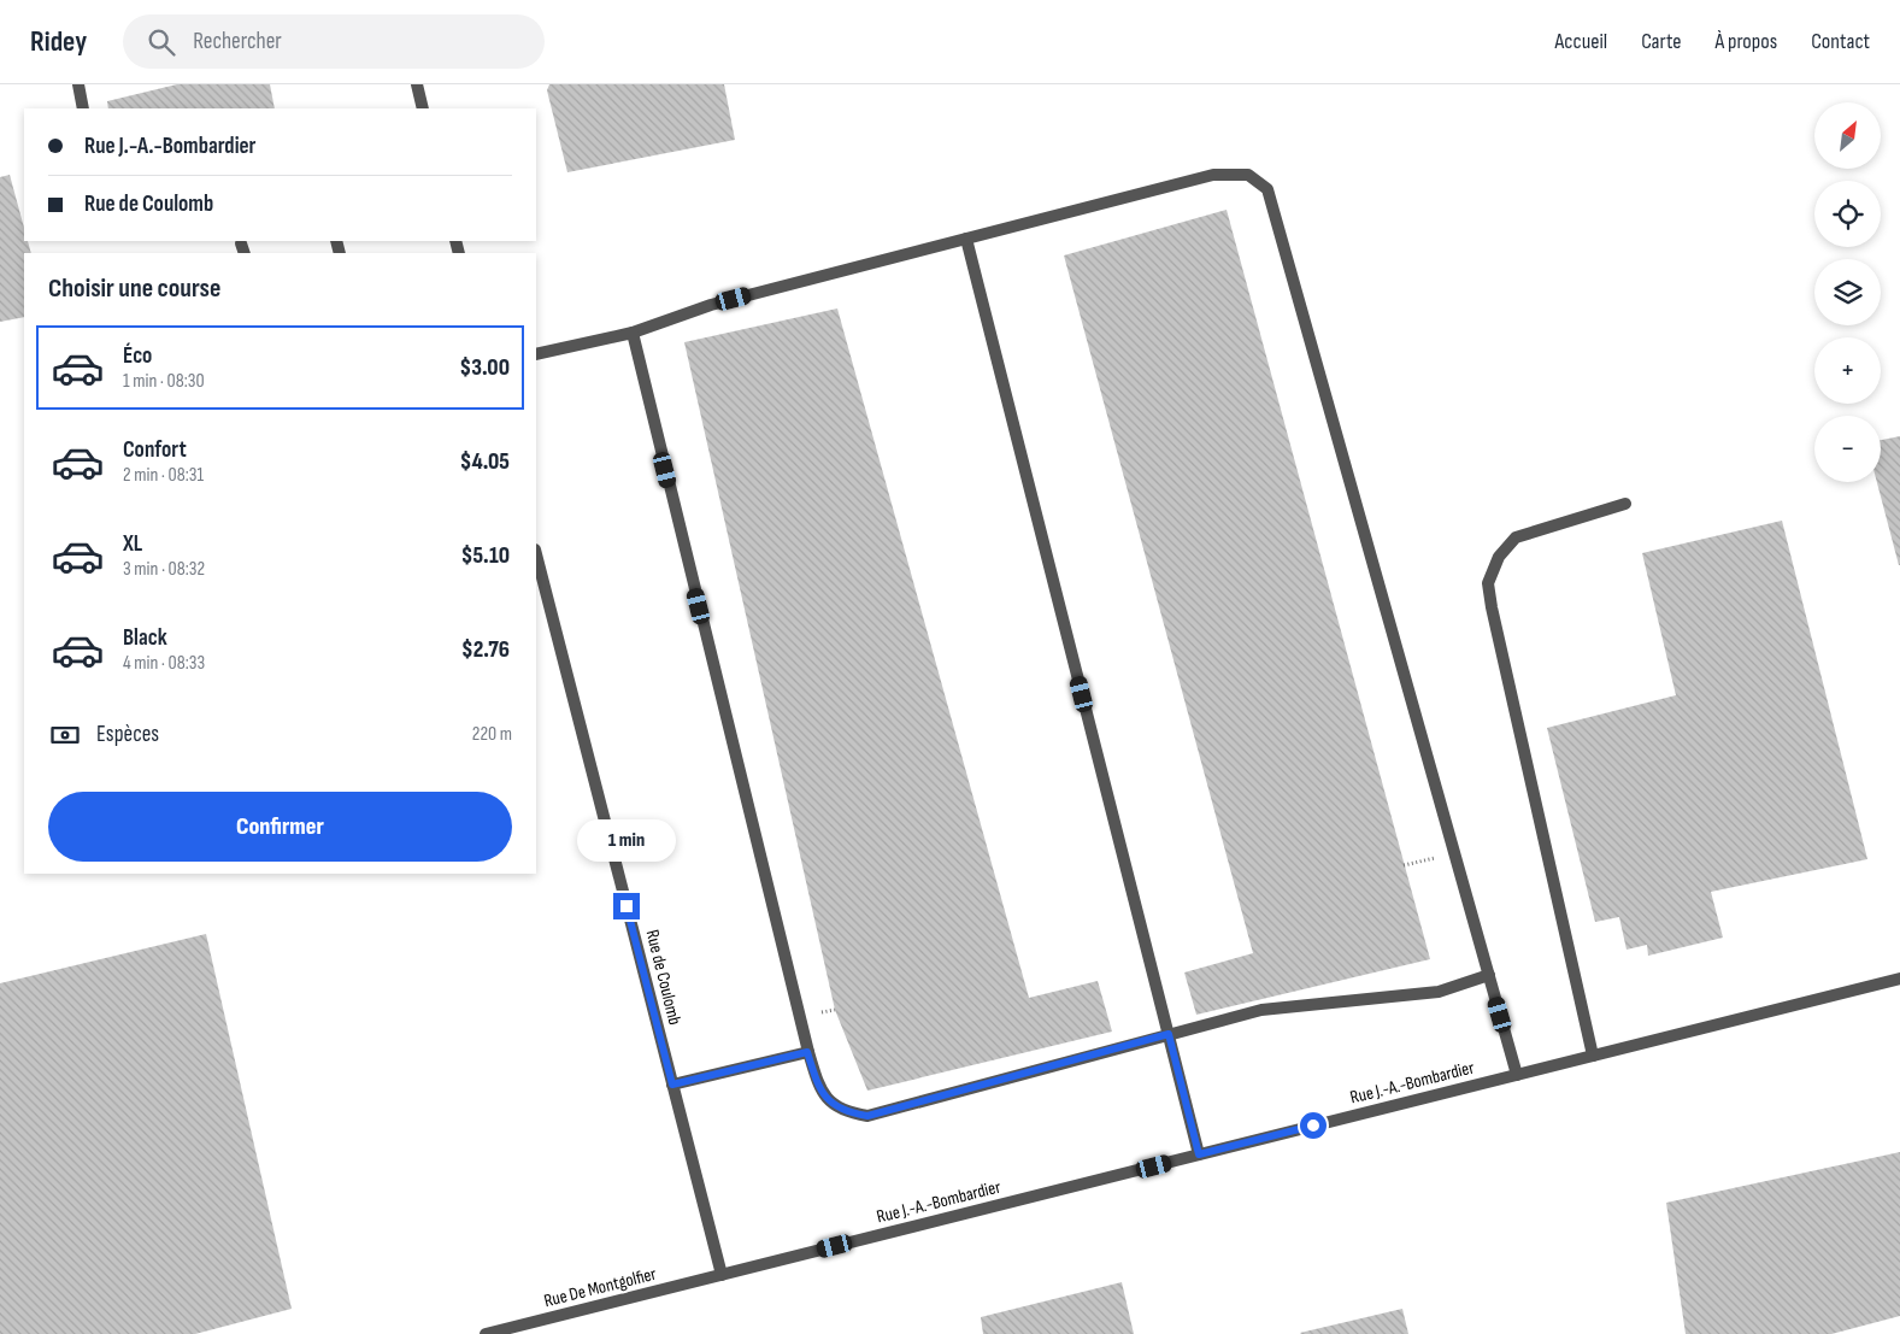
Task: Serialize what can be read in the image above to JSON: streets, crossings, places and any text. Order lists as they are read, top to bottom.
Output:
{
  "streets": {
    "street": ["Rue de Coulomb", "Rue J.-A.-Bombardier", "Rue De Montgolfier"]
  },
  "crossings": [
    ["Rue de Coulomb", "Rue J.-A.-Bombardier"],
    ["Rue de Coulomb", "Rue De Montgolfier"],
    ["Rue J.-A.-Bombardier", "Rue De Montgolfier"]
  ],
  "north": "top right",
  "page": {
    "header": "Ridey",
    "search": "Rechercher",
    "nav": [
      "Accueil",
      "Carte",
      "À propos",
      "Contact"
    ],
    "map_buttons": ["+", "−"],
    "banner": ["Rue J.-A.-Bombardier", "Rue de Coulomb"],
    "heading": "Choisir une course",
    "list": [
      {
        "name": "Éco",
        "note": "1 min · 08:30",
        "value": "$3.00"
      },
      {
        "name": "Confort",
        "note": "2 min · 08:31",
        "value": "$4.05"
      },
      {
        "name": "XL",
        "note": "3 min · 08:32",
        "value": "$5.10"
      },
      {
        "name": "Black",
        "note": "4 min · 08:33",
        "value": "$2.76"
      }
    ],
    "pay": ["Espèces", "220 m"],
    "buttons": "Confirmer",
    "bubble": "1 min"
  }
}
